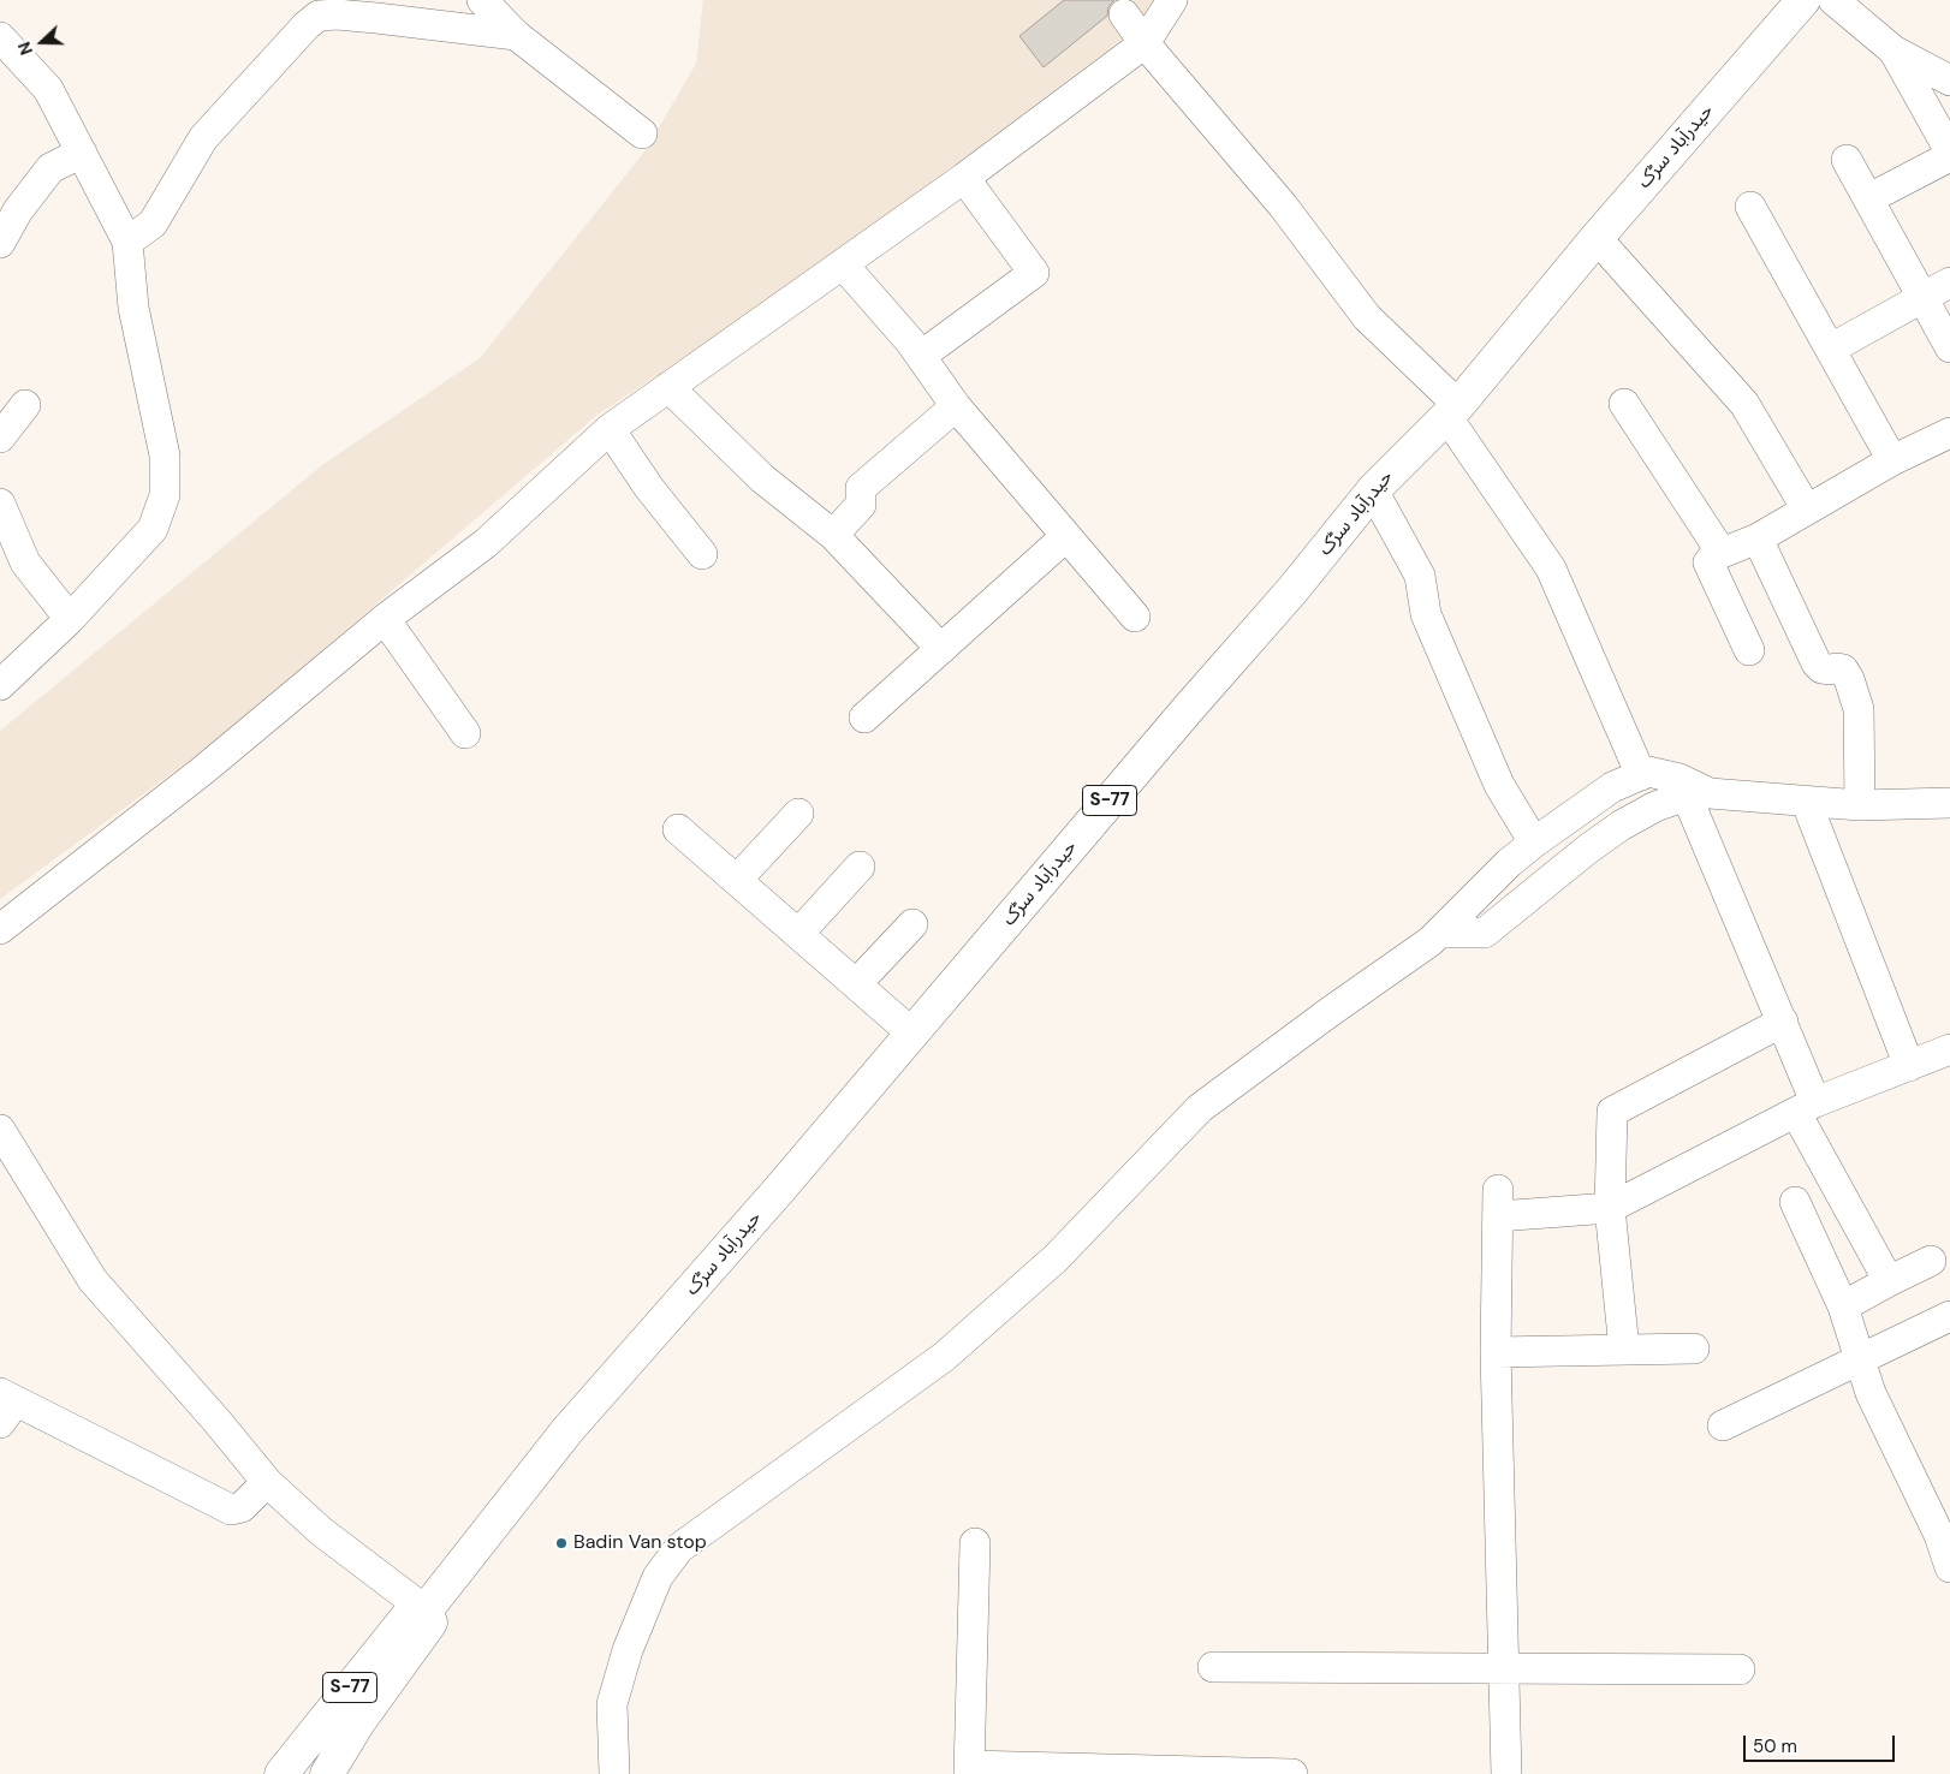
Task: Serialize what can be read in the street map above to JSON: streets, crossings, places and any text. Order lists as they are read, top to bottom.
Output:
{
  "streets": {
    "main road": ["حیدرآباد سڑک", "S-77"]
  },
  "places": ["Badin Van stop"],
  "scale_bar": "50 m",
  "north": "left"
}
